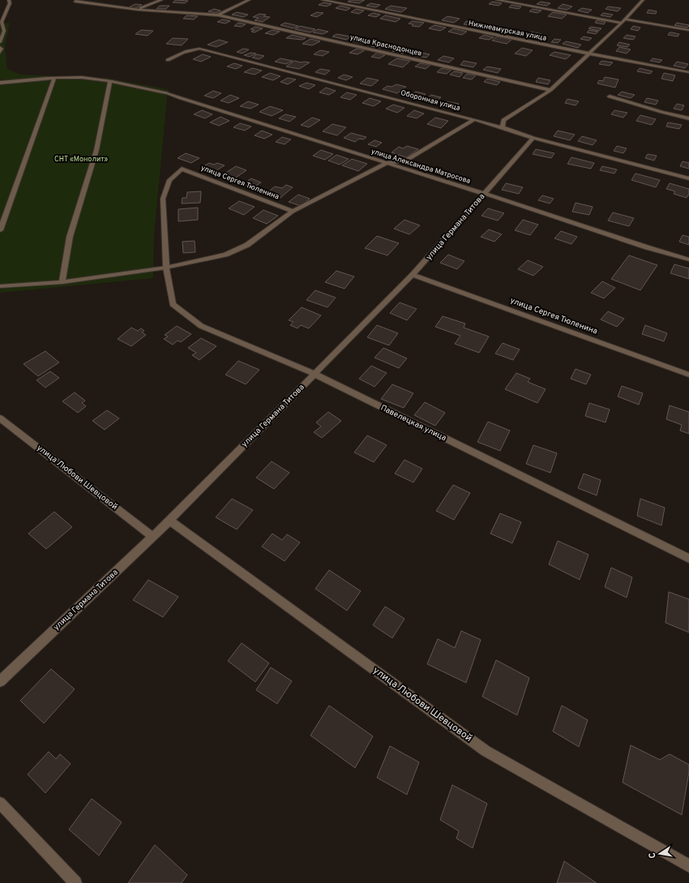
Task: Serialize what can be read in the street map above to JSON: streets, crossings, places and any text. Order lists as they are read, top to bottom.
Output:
{
  "streets": {
    "street": [
      "Нижнеамурская улица",
      "улица Краснодонцев",
      "Оборонная улица",
      "улица Александра Матросова",
      "улица Сергея Тюленина",
      "улица Германа Титова",
      "Павелецкая улица",
      "улица Любови Шевцовой"
    ]
  },
  "crossings": [
    ["Оборонная улица", "улица Германа Титова"],
    ["улица Александра Матросова", "улица Германа Титова"],
    ["улица Сергея Тюленина", "улица Германа Титова"],
    ["улица Сергея Тюленина", "Павелецкая улица"],
    ["улица Германа Титова", "Павелецкая улица"],
    ["улица Германа Титова", "улица Любови Шевцовой"]
  ],
  "parks": ["СНТ «Монолит»"],
  "north": "left"
}
